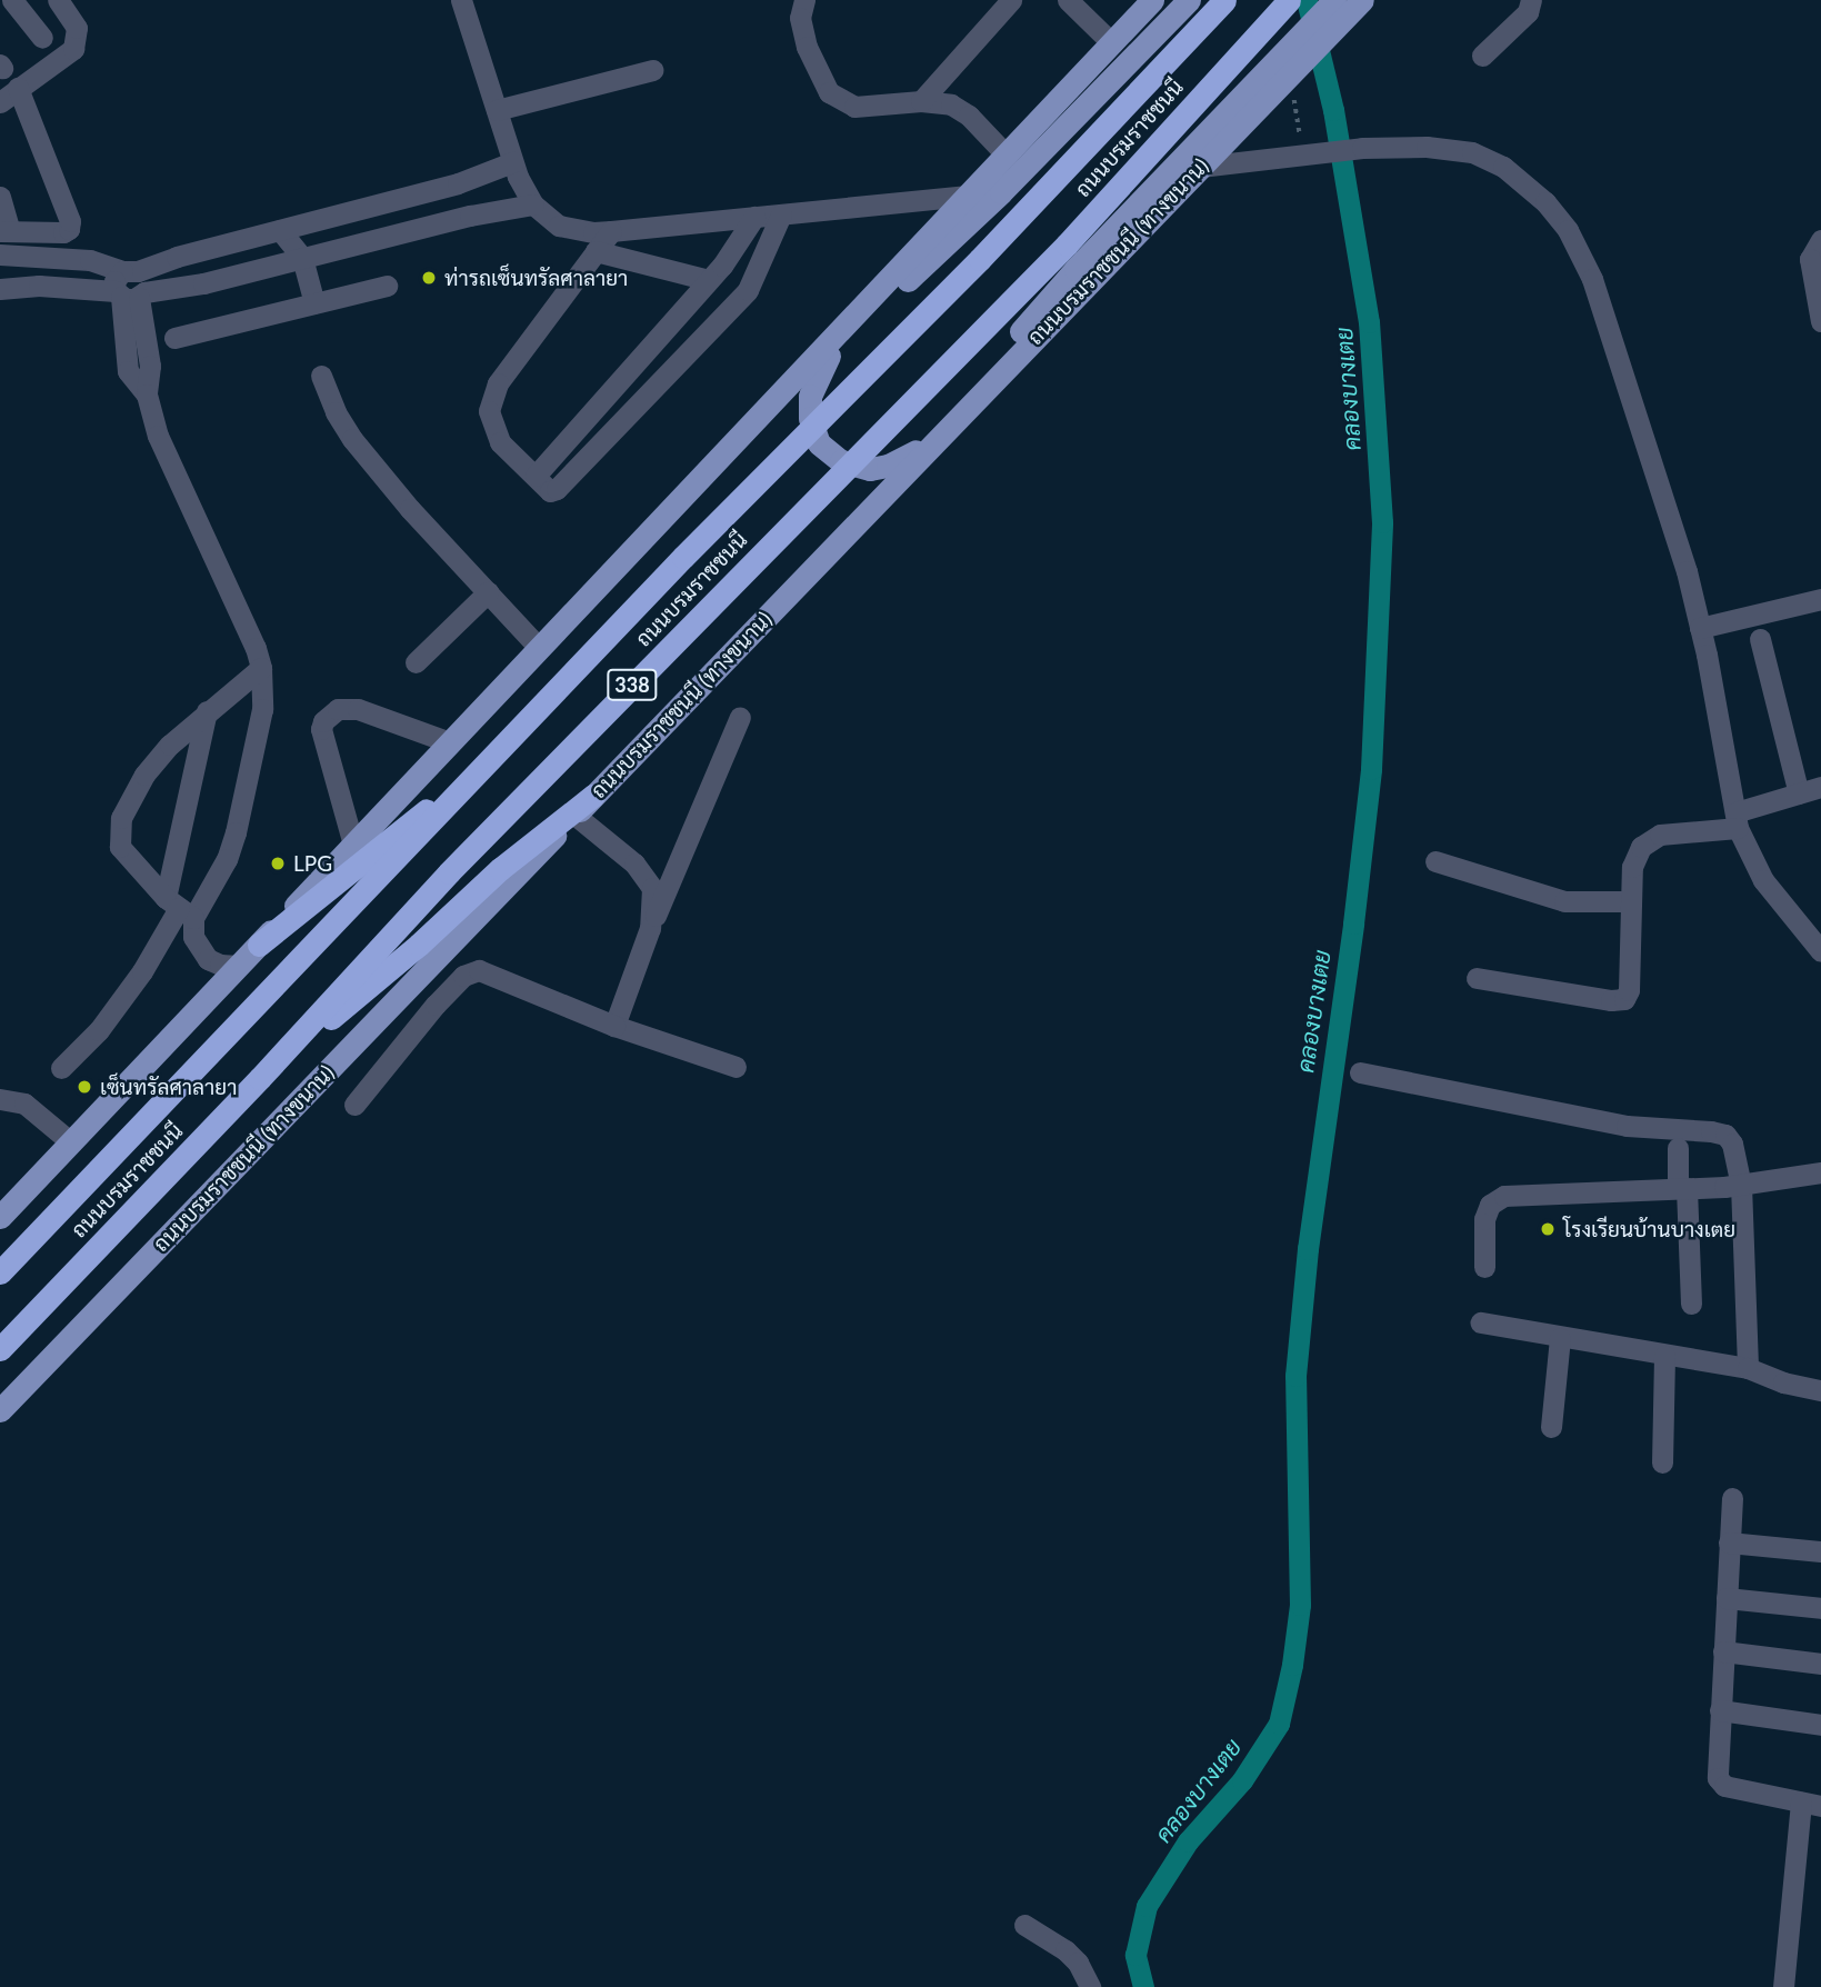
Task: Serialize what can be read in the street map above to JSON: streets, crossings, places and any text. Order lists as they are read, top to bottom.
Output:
{
  "streets": {
    "highway": ["ถนนบรมราชชนนี", "338"],
    "main road": ["ถนนบรมราชชนนี (ทางขนาน)"]
  },
  "water": ["คลองบางเตย"],
  "places": [
    "ท่ารถเซ็นทรัลศาลายา",
    "LPG",
    "เซ็นทรัลศาลายา",
    "โรงเรียนบ้านบางเตย"
  ]
}
